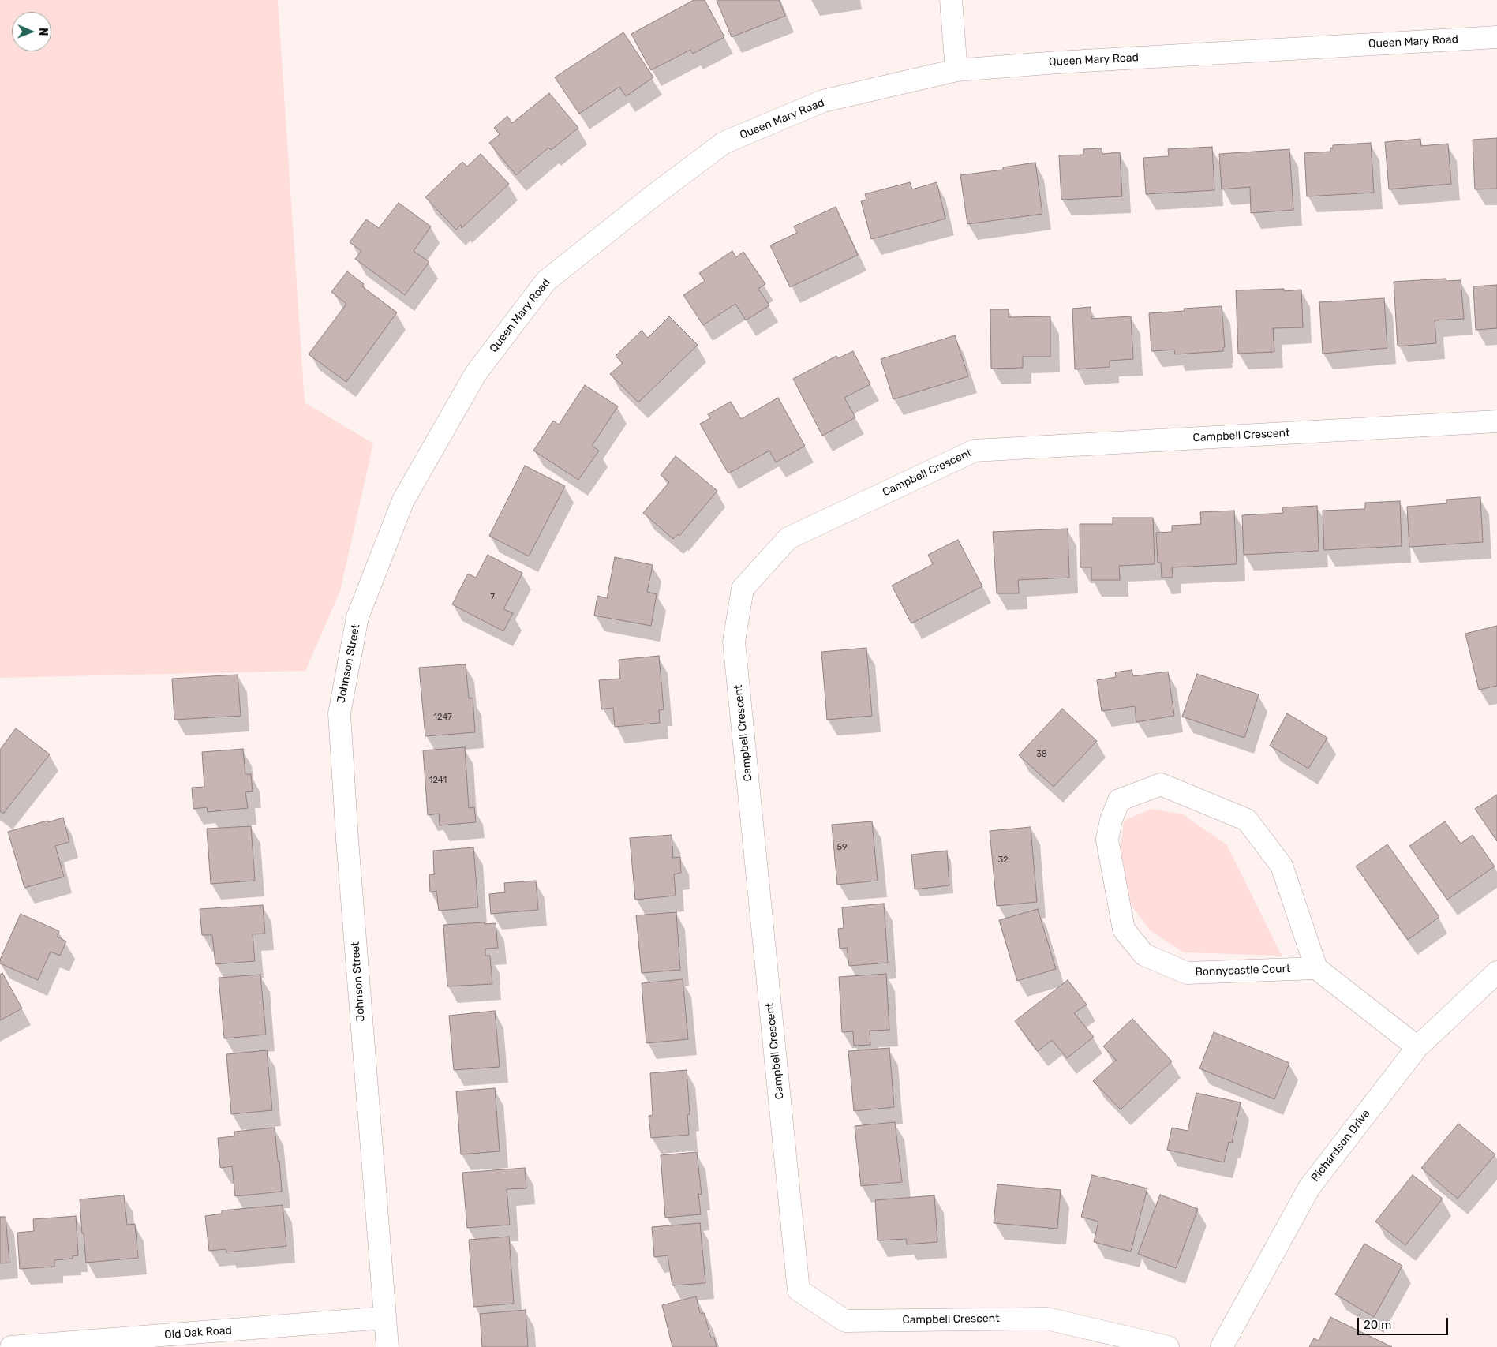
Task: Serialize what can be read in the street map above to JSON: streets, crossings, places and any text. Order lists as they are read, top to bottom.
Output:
{
  "streets": {
    "street": [
      "Queen Mary Road",
      "Campbell Crescent",
      "Johnson Street",
      "Bonnycastle Court",
      "Richardson Drive",
      "Old Oak Road"
    ]
  },
  "crossings": [
    ["Queen Mary Road", "Johnson Street"],
    ["Johnson Street", "Old Oak Road"]
  ],
  "house_numbers": [
    "7",
    "1247",
    "38",
    "1241",
    "59",
    "32"
  ],
  "scale_bar": "20 m",
  "north": "right"
}
